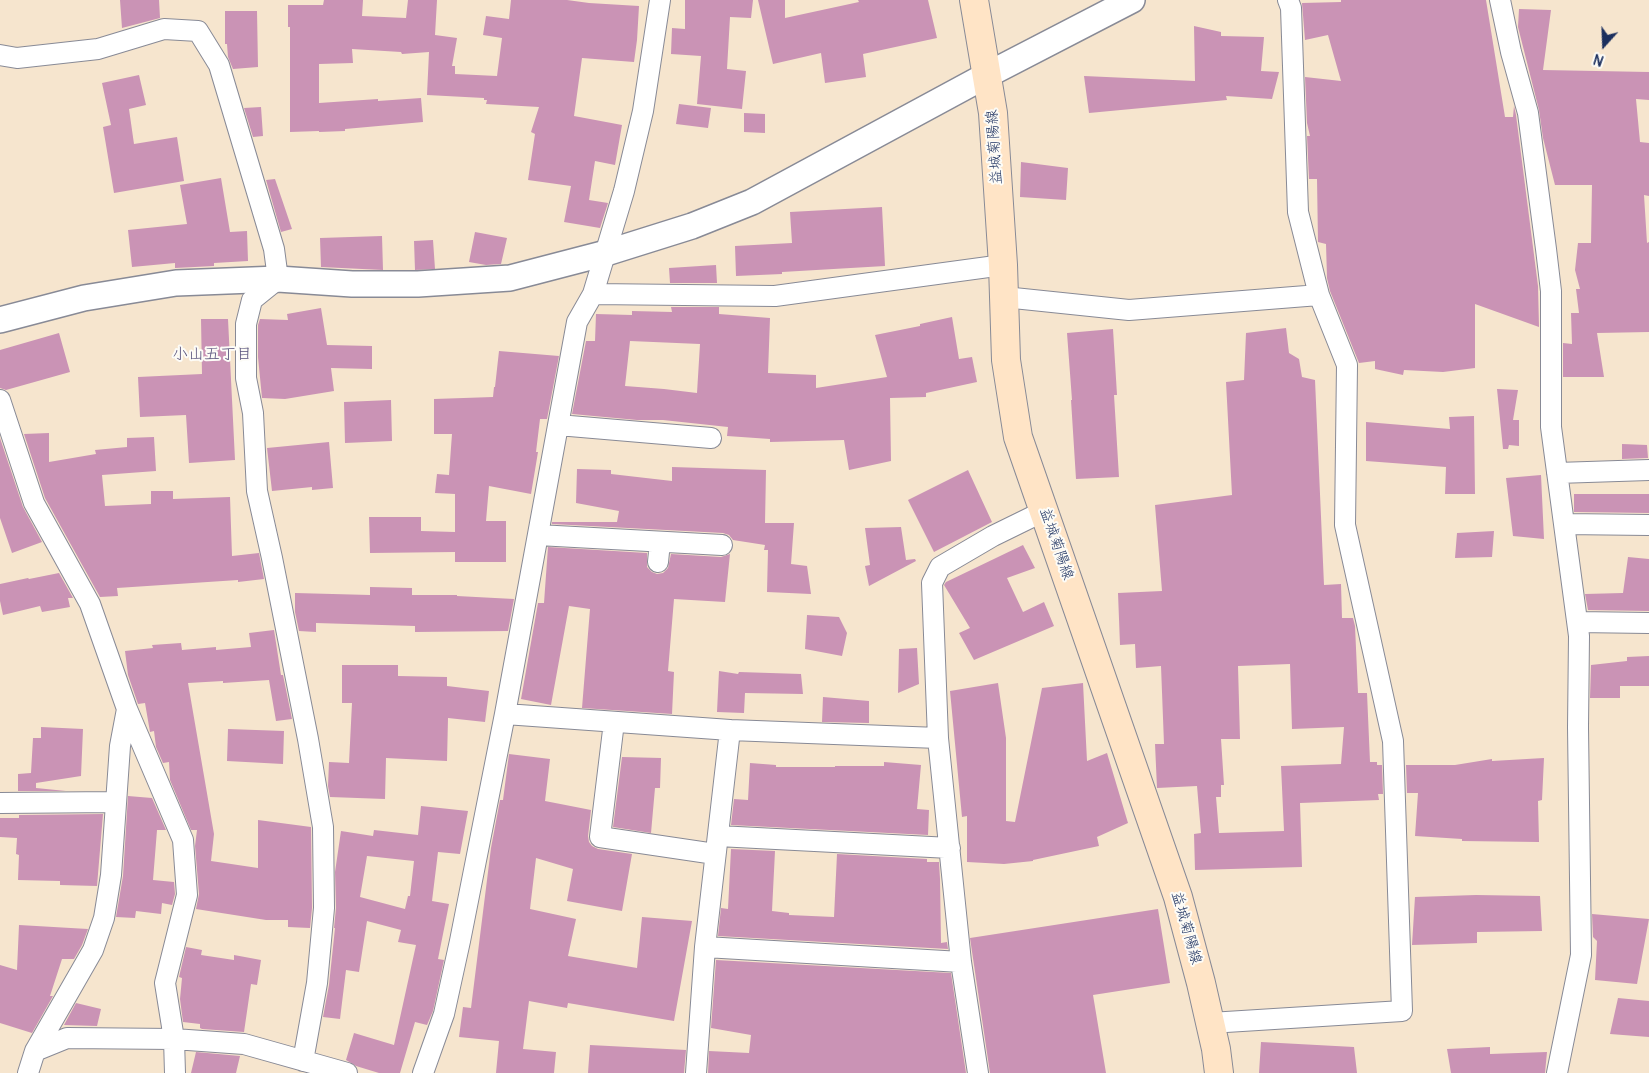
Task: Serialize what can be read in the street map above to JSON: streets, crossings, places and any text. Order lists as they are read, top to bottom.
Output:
{
  "streets": {
    "main road": ["益城菊陽線"]
  },
  "districts": ["小山五丁目"],
  "north": "bottom"
}
